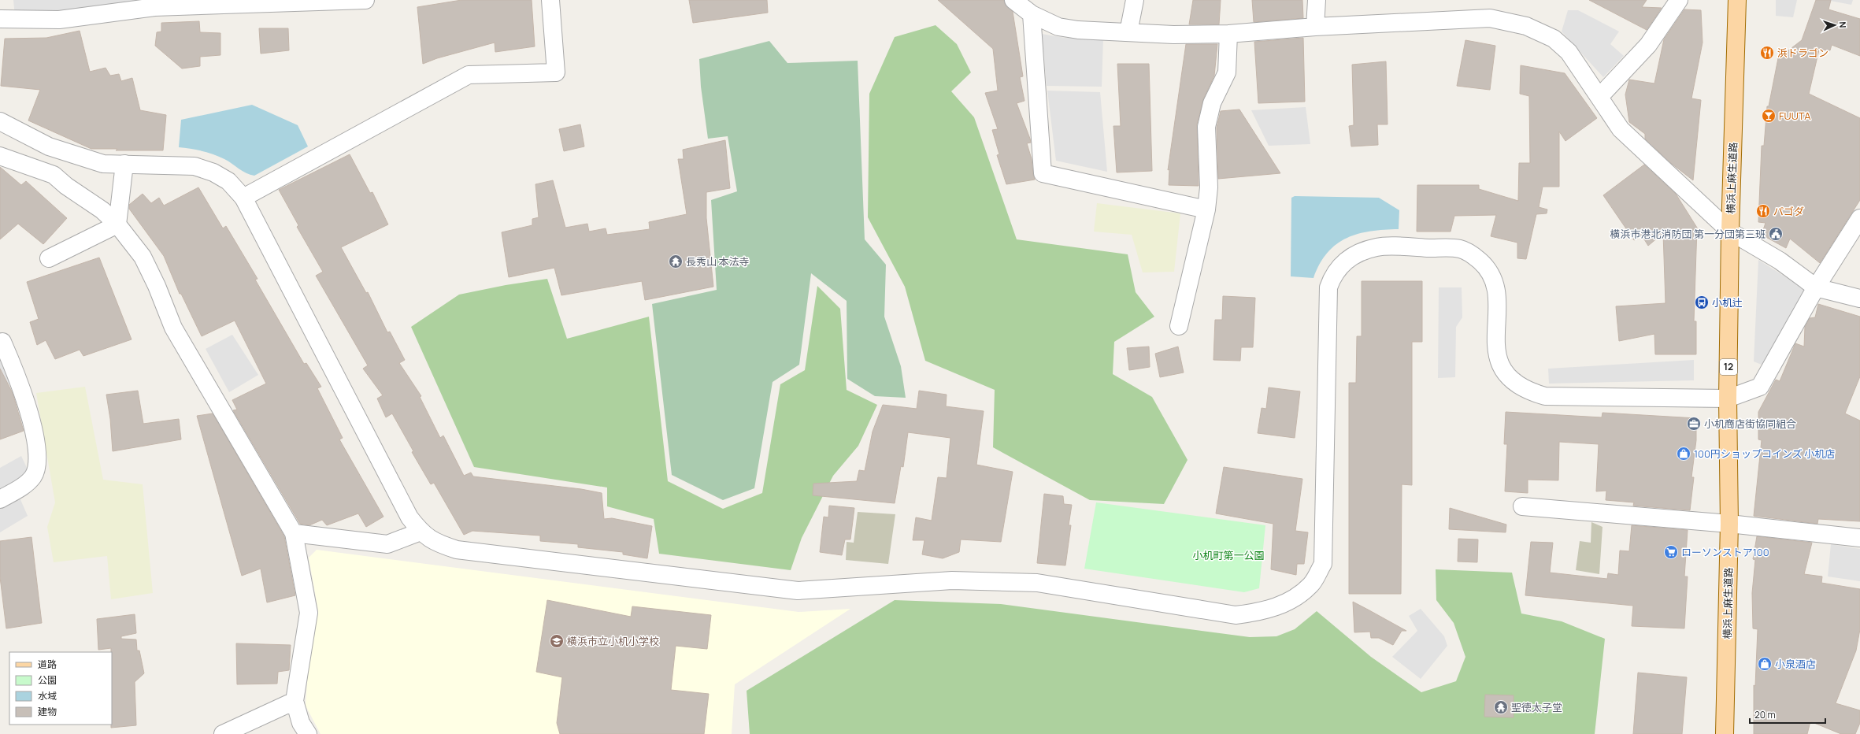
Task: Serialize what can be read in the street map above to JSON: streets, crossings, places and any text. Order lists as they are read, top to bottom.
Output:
{
  "streets": {
    "main road": ["横浜上麻生道路", "12"]
  },
  "parks": ["小机町第一公園"],
  "places": {
    "restaurant": ["浜ドラゴン", "パゴダ"],
    "bar": ["FUUTA"],
    "public building": ["横浜市港北消防団 第一分団第三班"],
    "temple": ["長秀山 本法寺", "聖徳太子堂"],
    "bus stop": ["小机辻"],
    "office": ["小机商店街協同組合"],
    "shop": ["100円ショップコインズ 小机店", "小泉酒店"],
    "supermarket": ["ローソンストア100"],
    "school or university": ["横浜市立小机小学校"]
  },
  "legend": [
    "道路",
    "公園",
    "水域",
    "建物"
  ],
  "scale_bar": "20 m",
  "north": "right"
}
